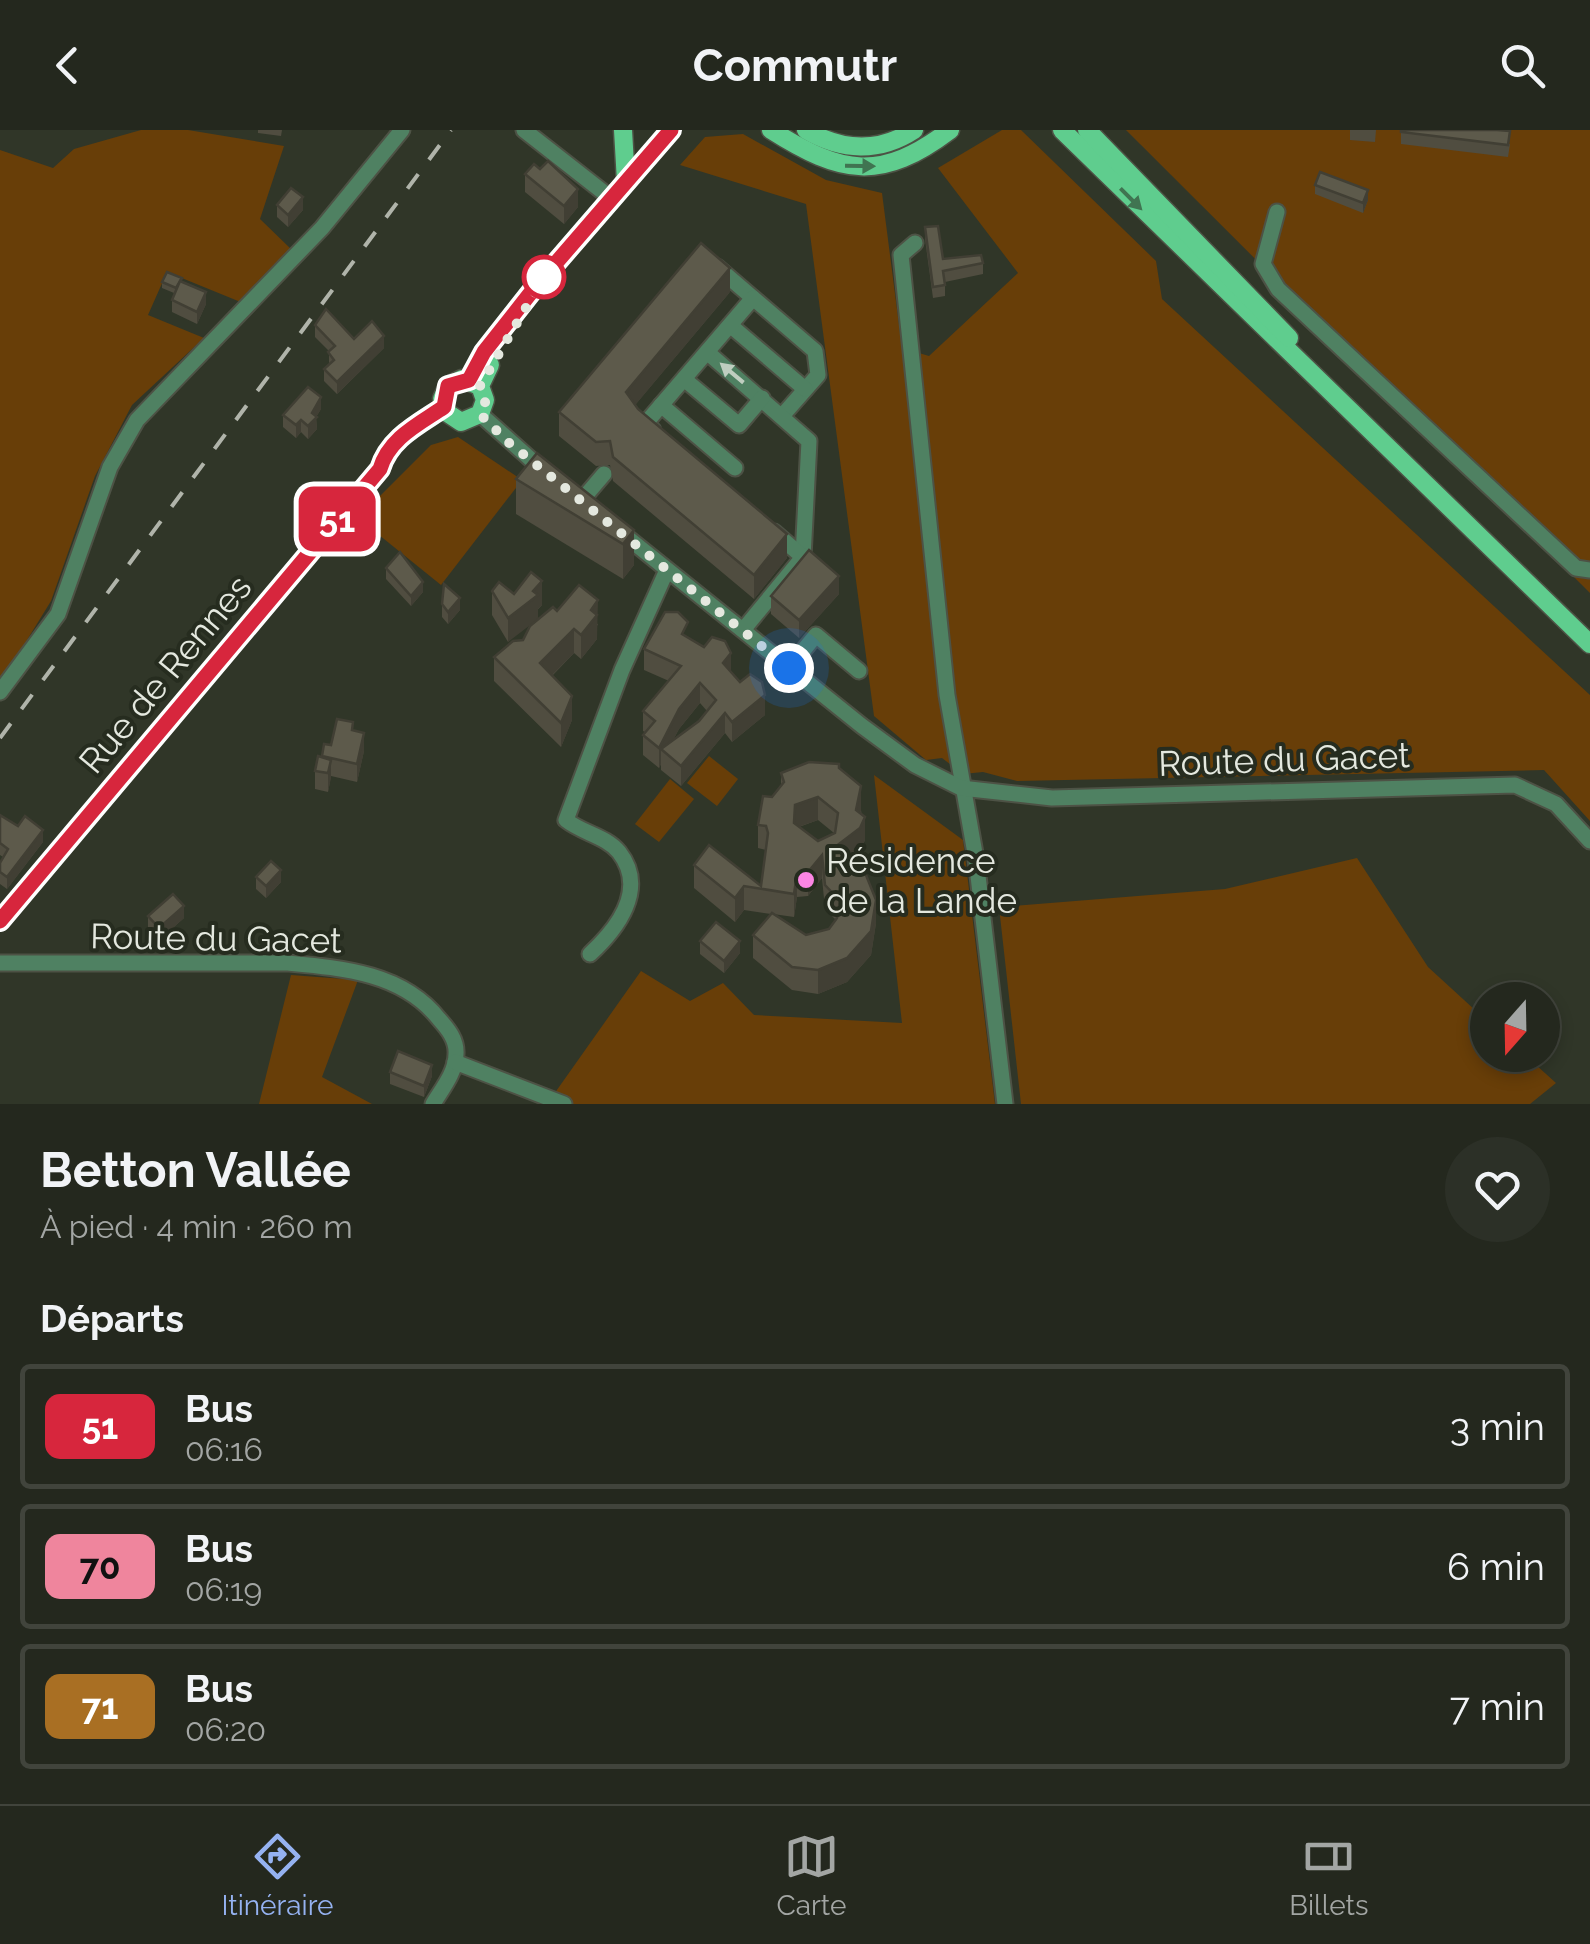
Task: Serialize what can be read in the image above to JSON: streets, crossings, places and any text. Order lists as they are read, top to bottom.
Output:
{
  "streets": {
    "main road": ["Rue de Rennes"],
    "street": ["Route du Gacet"]
  },
  "places": ["Résidence de la Lande"],
  "lines": ["bus line 51"],
  "north": "bottom",
  "page": {
    "header": "Commutr",
    "on_map": "51",
    "heading": [
      ["Betton Vallée", "À pied · 4 min · 260 m"],
      "Départs"
    ],
    "list": [
      {
        "mark": "51",
        "name": "Bus",
        "note": "06:16",
        "value": "3 min"
      },
      {
        "mark": "70",
        "name": "Bus",
        "note": "06:19",
        "value": "6 min"
      },
      {
        "mark": "71",
        "name": "Bus",
        "note": "06:20",
        "value": "7 min"
      }
    ],
    "tabs": ["Itinéraire", "Carte", "Billets"]
  }
}
